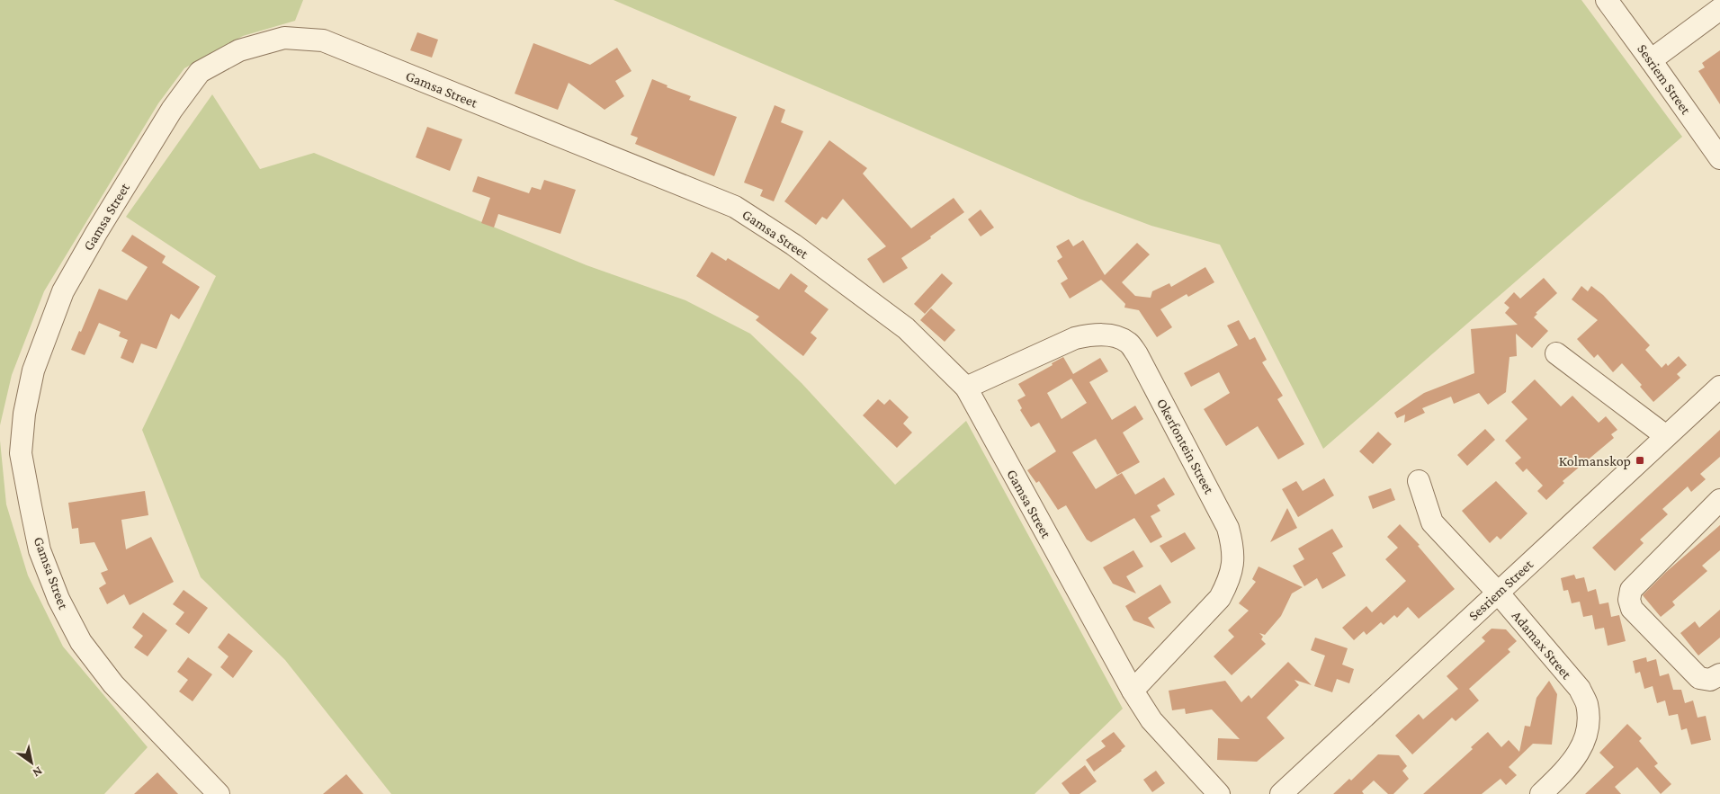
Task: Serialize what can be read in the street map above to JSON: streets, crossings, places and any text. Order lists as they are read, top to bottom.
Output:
{
  "streets": {
    "street": [
      "Sesriem Street",
      "Gamsa Street",
      "Okerfontein Street",
      "Adamax Street"
    ]
  },
  "crossings": [
    ["Sesriem Street", "Adamax Street"],
    ["Gamsa Street", "Okerfontein Street"]
  ],
  "places": {
    "transit": ["Kolmanskop"]
  },
  "north": "bottom right"
}
